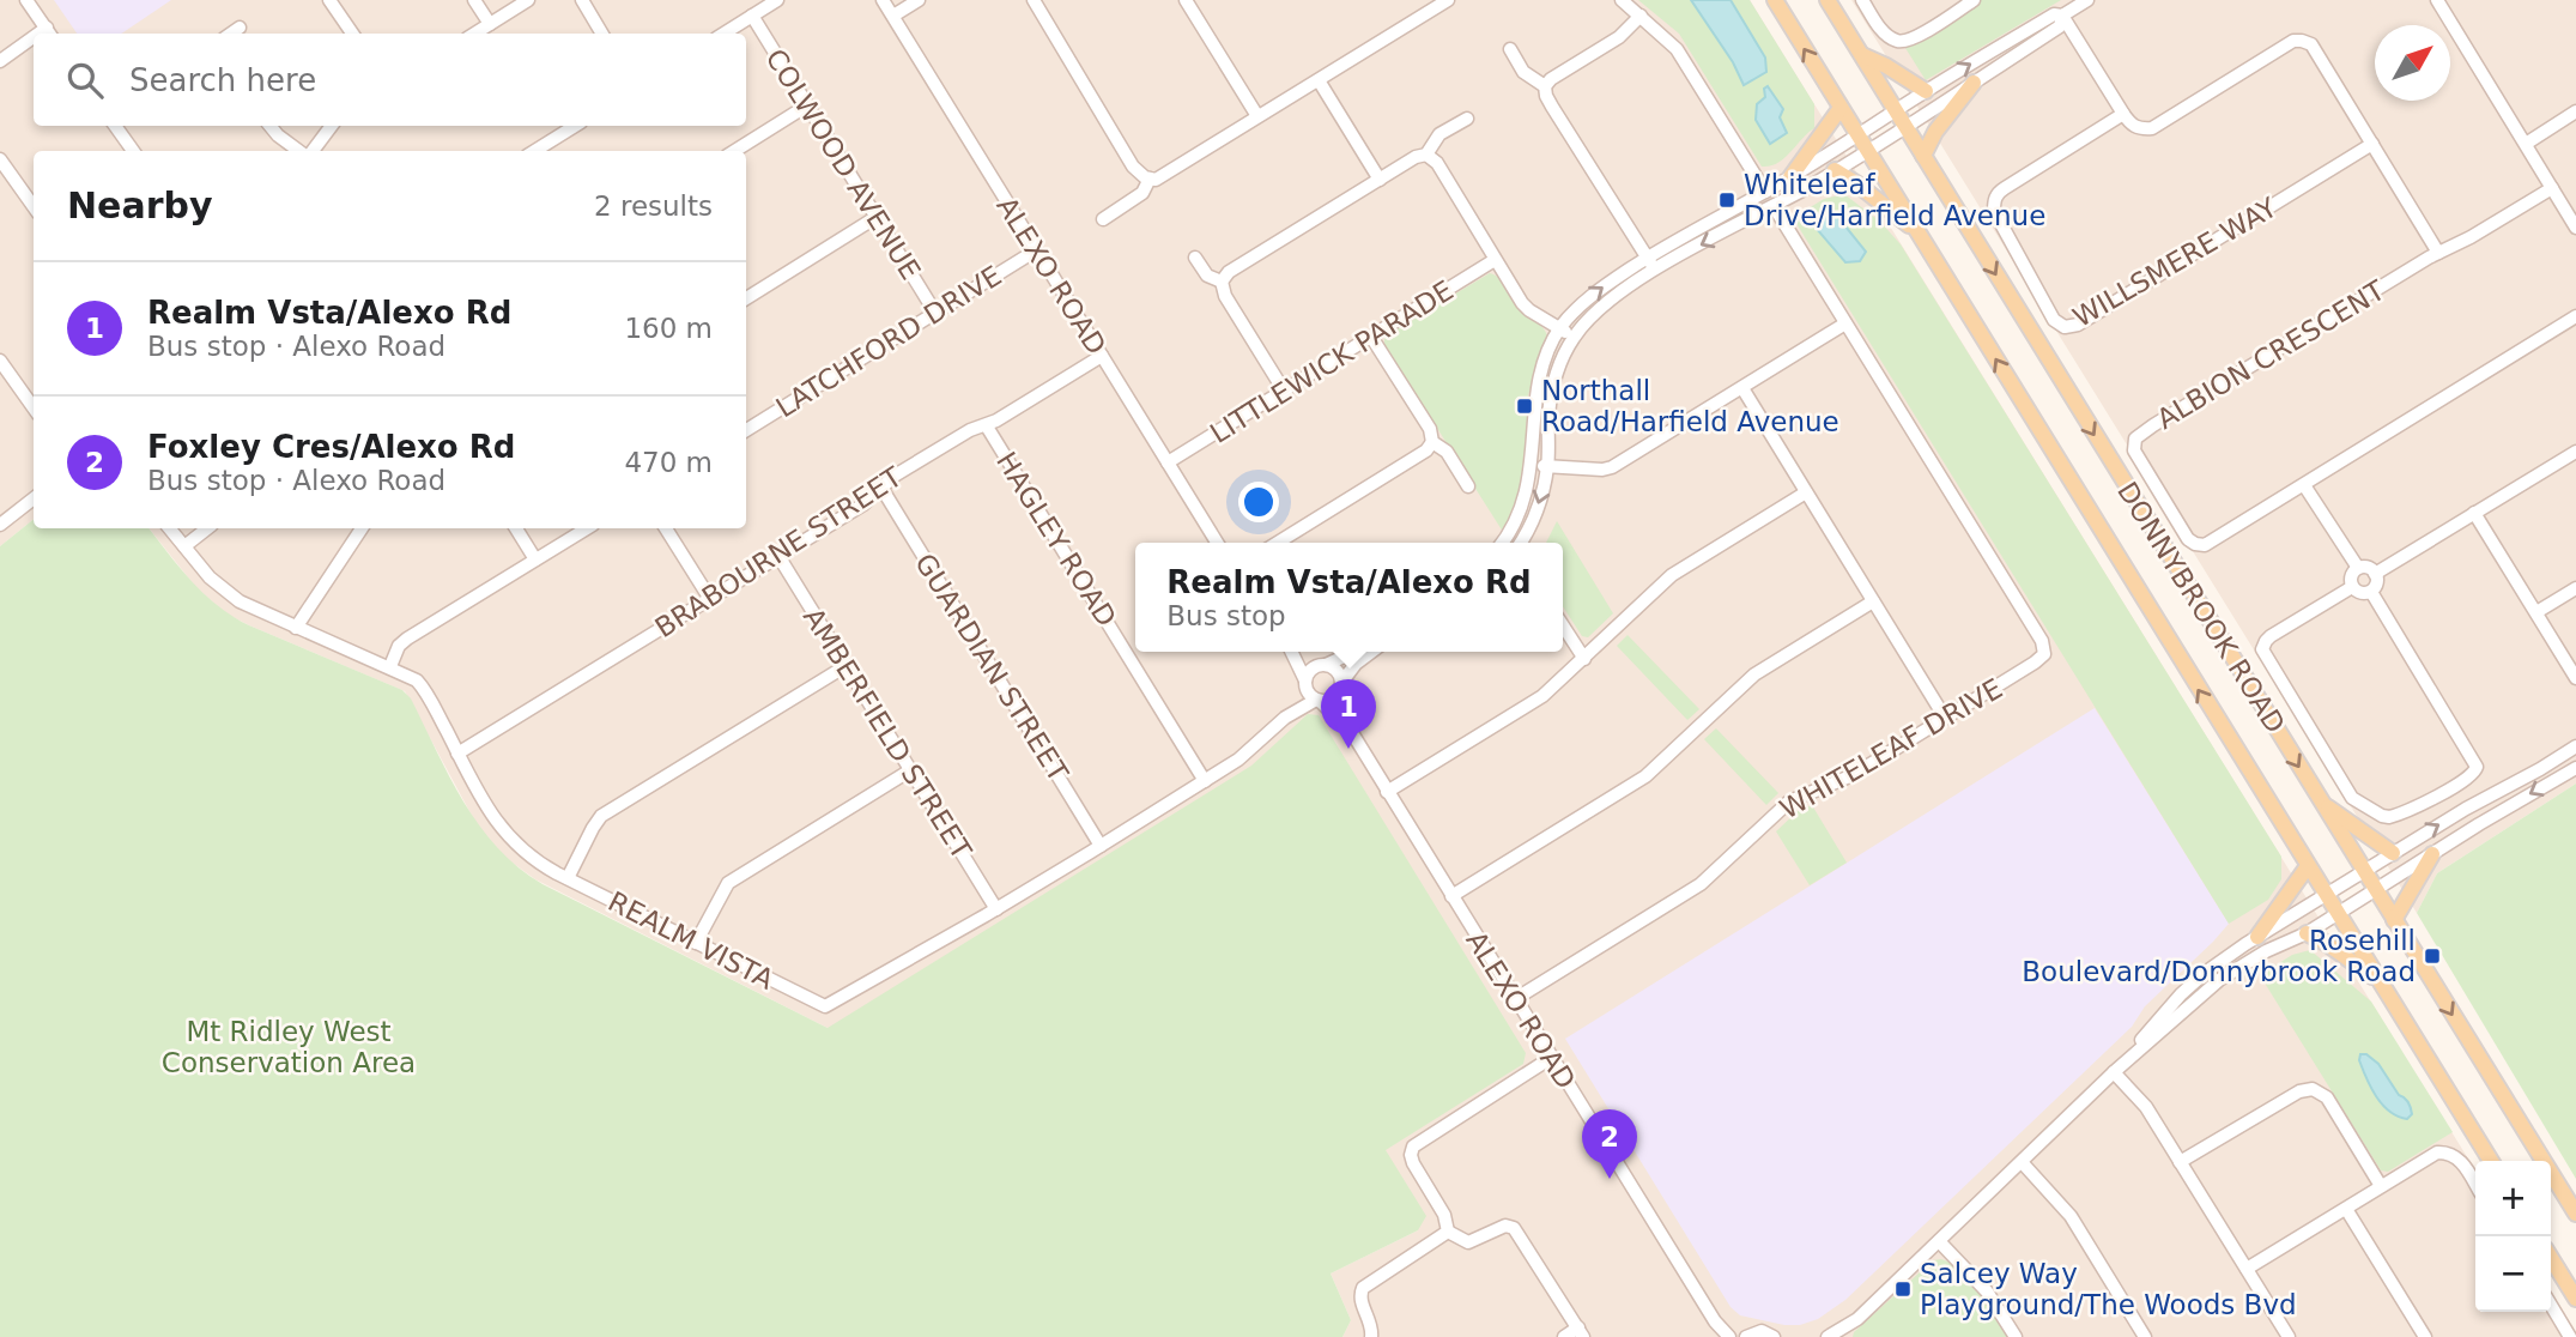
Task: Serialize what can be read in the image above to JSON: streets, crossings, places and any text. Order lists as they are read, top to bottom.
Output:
{
  "streets": {
    "main road": ["DONNYBROOK ROAD"],
    "street": [
      "COLWOOD AVENUE",
      "WILLSMERE WAY",
      "ALEXO ROAD",
      "LATCHFORD DRIVE",
      "ALBION CRESCENT",
      "LITTLEWICK PARADE",
      "HAGLEY ROAD",
      "BRABOURNE STREET",
      "GUARDIAN STREET",
      "AMBERFIELD STREET",
      "WHITELEAF DRIVE",
      "REALM VISTA"
    ]
  },
  "crossings": [
    ["COLWOOD AVENUE", "LATCHFORD DRIVE"],
    ["ALEXO ROAD", "LATCHFORD DRIVE"],
    ["ALEXO ROAD", "LITTLEWICK PARADE"],
    ["ALEXO ROAD", "BRABOURNE STREET"],
    ["ALEXO ROAD", "WHITELEAF DRIVE"],
    ["ALEXO ROAD", "REALM VISTA"],
    ["HAGLEY ROAD", "BRABOURNE STREET"],
    ["HAGLEY ROAD", "REALM VISTA"],
    ["BRABOURNE STREET", "GUARDIAN STREET"],
    ["BRABOURNE STREET", "AMBERFIELD STREET"],
    ["BRABOURNE STREET", "REALM VISTA"],
    ["GUARDIAN STREET", "REALM VISTA"],
    ["AMBERFIELD STREET", "REALM VISTA"]
  ],
  "parks": ["Mt Ridley West Conservation Area"],
  "places": {
    "transit": [
      "Whiteleaf Drive/Harfield Avenue",
      "Northall Road/Harfield Avenue",
      "Rosehill Boulevard/Donnybrook Road",
      "Salcey Way Playground/The Woods Bvd"
    ]
  },
  "north": "top right",
  "page": {
    "search": "Search here",
    "heading": ["Nearby", "2 results"],
    "list": [
      {
        "mark": "1",
        "name": "Realm Vsta/Alexo Rd",
        "note": "Bus stop · Alexo Road",
        "value": "160 m"
      },
      {
        "mark": "2",
        "name": "Foxley Cres/Alexo Rd",
        "note": "Bus stop · Alexo Road",
        "value": "470 m"
      }
    ],
    "popup": ["Realm Vsta/Alexo Rd", "Bus stop"],
    "pins": ["1", "2"],
    "map_buttons": ["+", "−"]
  }
}
